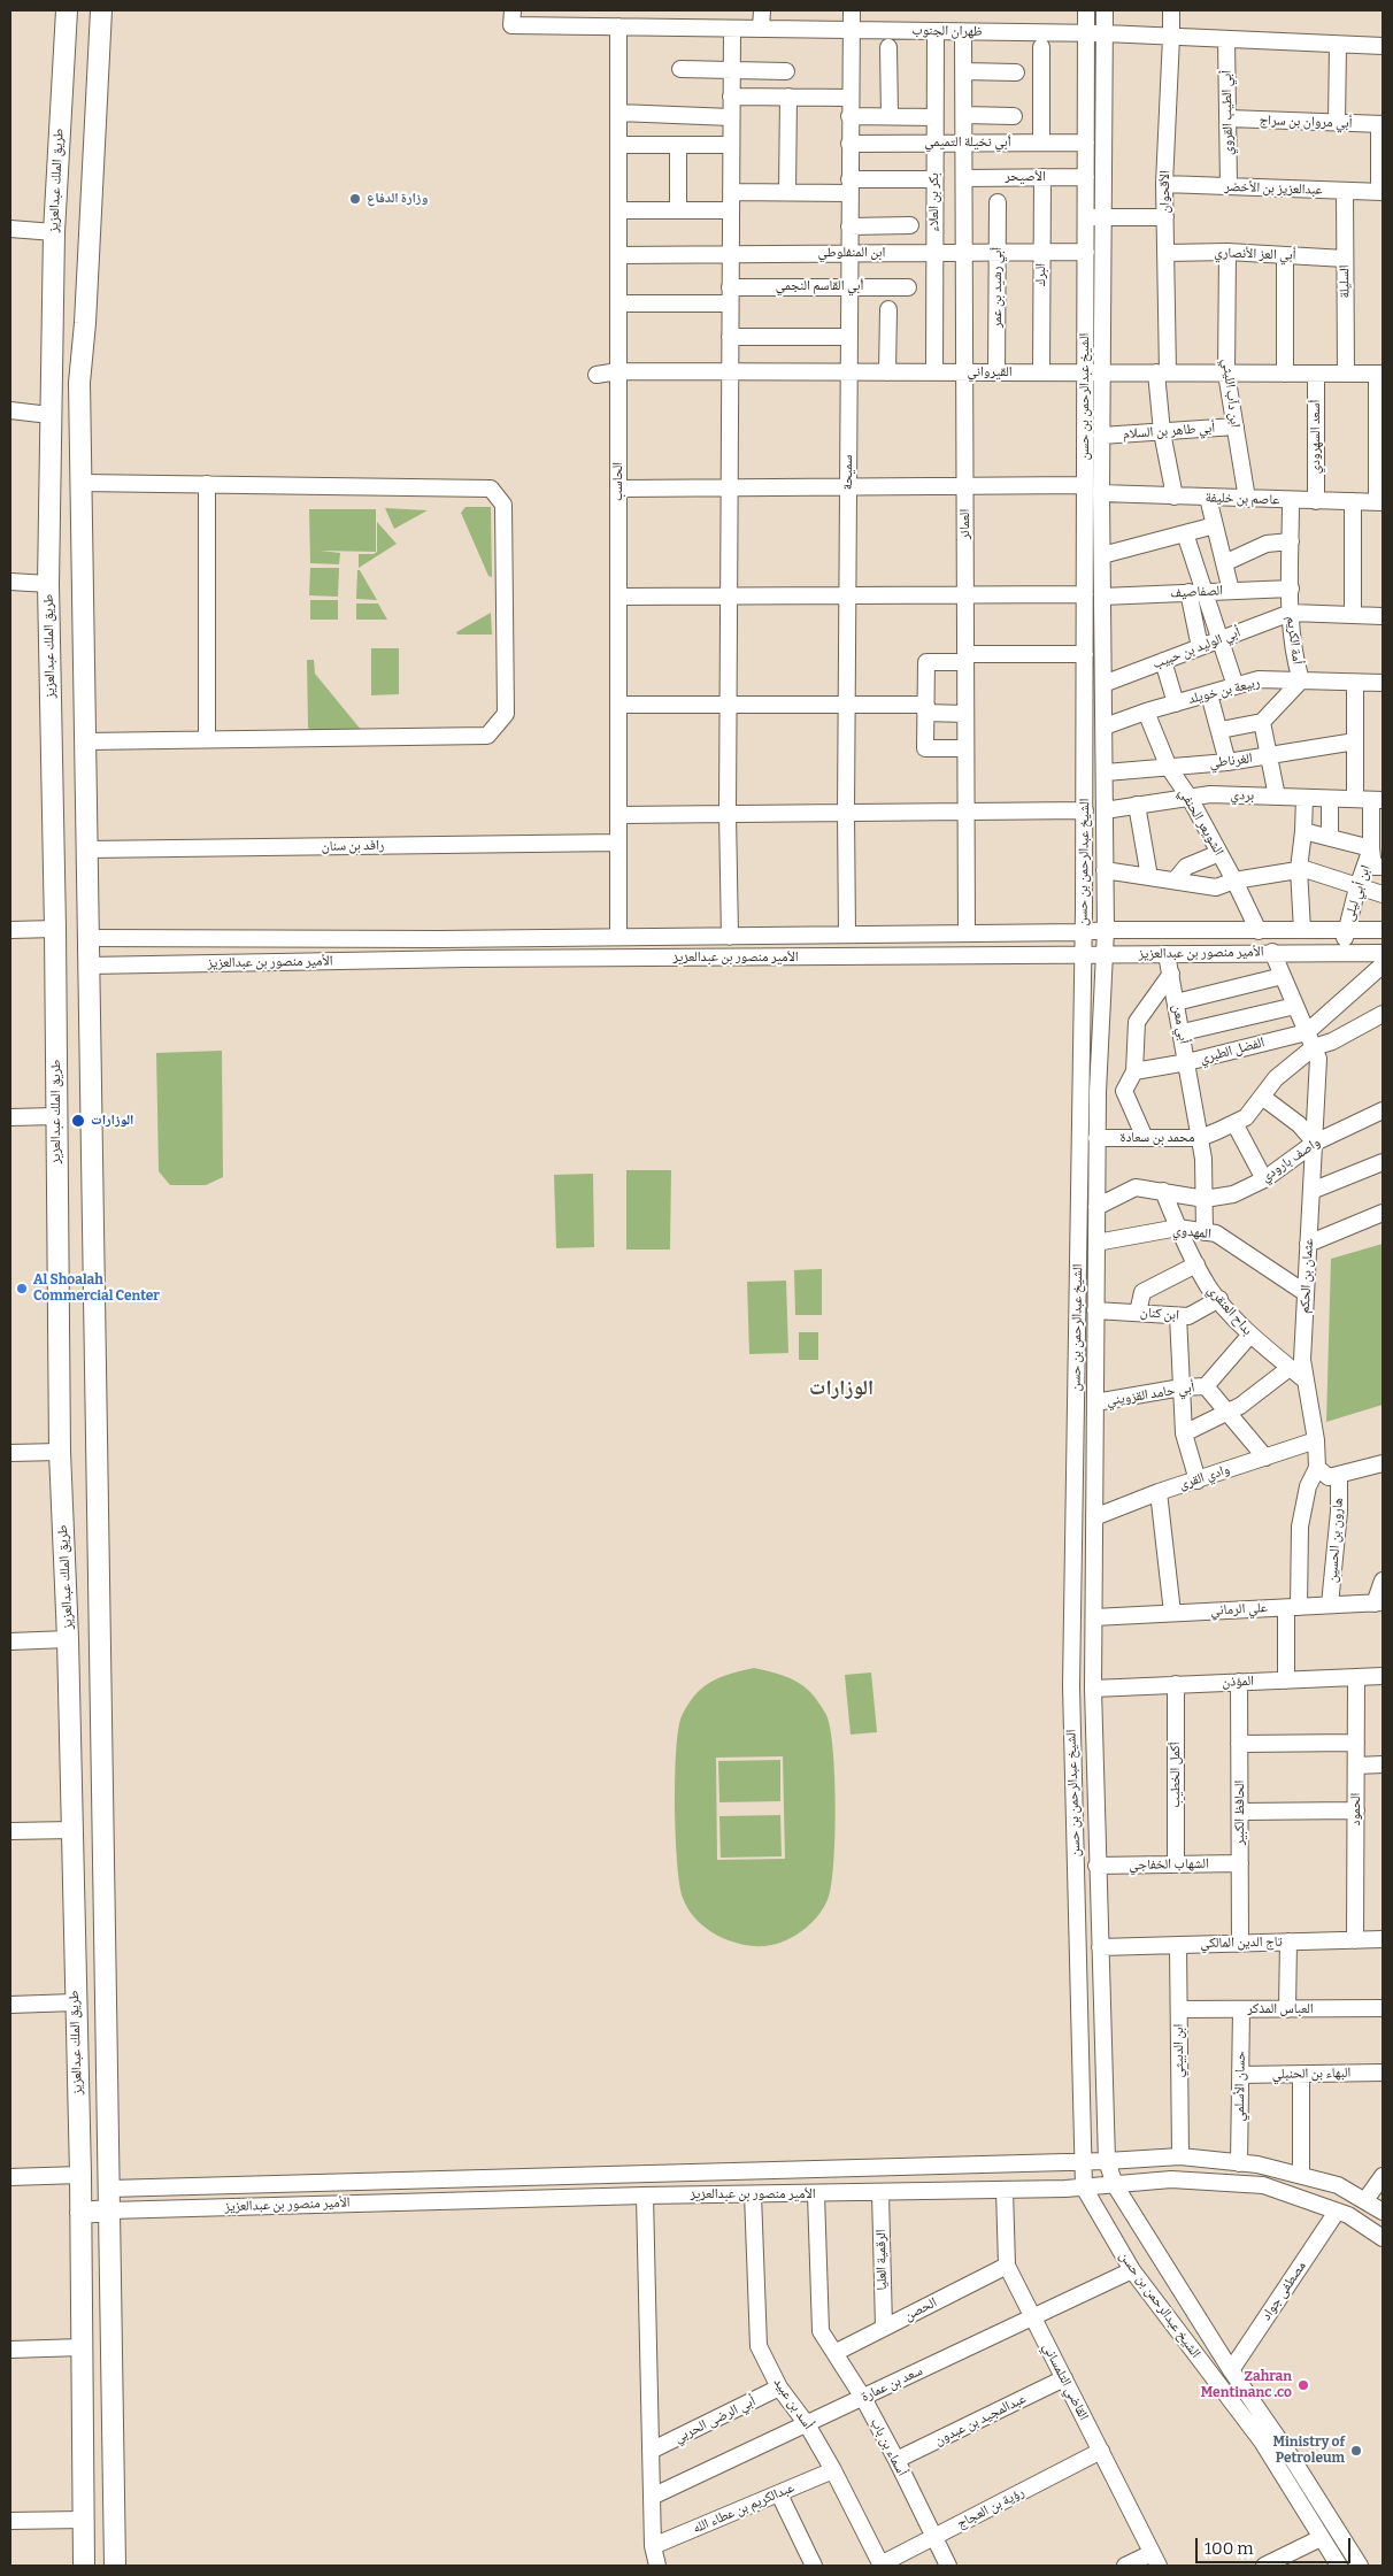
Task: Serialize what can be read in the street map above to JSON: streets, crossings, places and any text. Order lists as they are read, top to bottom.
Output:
{
  "streets": {
    "main road": ["طريق الملك عبدالعزيز"],
    "street": [
      "ظهران الجنوب",
      "أبي الطيب القروي",
      "أبي مروان بن سراج",
      "أبي نخيلة التميمي",
      "الأصيحر",
      "عبدالعزيز بن الأخضر",
      "الأقحوان",
      "بكر بن العلاء",
      "ابن المنفلوطي",
      "أبي العز الأنصاري",
      "البرك",
      "السليلة",
      "أبي القاسم النجمي",
      "أبي رشيد بن عمر",
      "القيرواني",
      "ابن دآب الليثي",
      "الشيخ عبدالرحمن بن حسن",
      "أبي طاهر بن السلام",
      "أسعد السهرودي",
      "سميحة",
      "الحاسب",
      "عاصم بن خليفة",
      "العمائر",
      "الصفاصيف",
      "أمة الكريم",
      "أبي الوليد بن حبيب",
      "ربيعة بن خويلد",
      "الغرناطي",
      "بردي",
      "الشويعر الحنفي",
      "رافد بن سنان",
      "ابن أبي ليلى",
      "الأمير منصور بن عبدالعزيز",
      "أبي معن",
      "الفضل الطبري",
      "محمد بن سعادة",
      "واصف بارودي",
      "المهدوي",
      "عثمان بن الحكم",
      "بداح العنقري",
      "ابن كنان",
      "أبي حامد القزويني",
      "وادي القرى",
      "هارون بن الحسين",
      "علي الرماني",
      "المؤذن",
      "أكمل الخطيب",
      "الحمود",
      "الحافظ الكبير",
      "الشهاب الخفاجي",
      "تاج الدين المالكي",
      "العباس المذكر",
      "ابن الدبيثي",
      "البهاء بن الحنبلي",
      "حسان الأسلمي",
      "الرقمية العليا",
      "مصطفى جواد",
      "الحصن",
      "القاضي التلمساني",
      "سعد بن عمارة",
      "أسد بن عبيد",
      "أبي الرضى الحربي",
      "عبدالمجيد بن عبدون",
      "أسماء بن باب",
      "عبدالكريم بن عطاء الله",
      "رؤية بن العجاج"
    ]
  },
  "crossings": [
    ["ظهران الجنوب", "أبي الطيب القروي"],
    ["ظهران الجنوب", "الأقحوان"],
    ["ظهران الجنوب", "بكر بن العلاء"],
    ["ظهران الجنوب", "الشيخ عبدالرحمن بن حسن"],
    ["ظهران الجنوب", "سميحة"],
    ["ظهران الجنوب", "الحاسب"],
    ["ظهران الجنوب", "العمائر"],
    ["أبي الطيب القروي", "أبي مروان بن سراج"],
    ["أبي الطيب القروي", "عبدالعزيز بن الأخضر"],
    ["أبي نخيلة التميمي", "بكر بن العلاء"],
    ["أبي نخيلة التميمي", "الشيخ عبدالرحمن بن حسن"],
    ["أبي نخيلة التميمي", "سميحة"],
    ["أبي نخيلة التميمي", "العمائر"],
    ["الأصيحر", "البرك"],
    ["الأصيحر", "الشيخ عبدالرحمن بن حسن"],
    ["الأصيحر", "العمائر"],
    ["عبدالعزيز بن الأخضر", "الأقحوان"],
    ["عبدالعزيز بن الأخضر", "السليلة"],
    ["الأقحوان", "أبي العز الأنصاري"],
    ["الأقحوان", "القيرواني"],
    ["الأقحوان", "أبي طاهر بن السلام"],
    ["الأقحوان", "عاصم بن خليفة"],
    ["بكر بن العلاء", "ابن المنفلوطي"],
    ["بكر بن العلاء", "القيرواني"],
    ["ابن المنفلوطي", "البرك"],
    ["ابن المنفلوطي", "أبي رشيد بن عمر"],
    ["ابن المنفلوطي", "الشيخ عبدالرحمن بن حسن"],
    ["ابن المنفلوطي", "سميحة"],
    ["ابن المنفلوطي", "الحاسب"],
    ["ابن المنفلوطي", "العمائر"],
    ["أبي العز الأنصاري", "السليلة"],
    ["أبي العز الأنصاري", "ابن دآب الليثي"],
    ["البرك", "القيرواني"],
    ["السليلة", "القيرواني"],
    ["أبي القاسم النجمي", "سميحة"],
    ["أبي القاسم النجمي", "الحاسب"],
    ["أبي رشيد بن عمر", "القيرواني"],
    ["القيرواني", "ابن دآب الليثي"],
    ["القيرواني", "الشيخ عبدالرحمن بن حسن"],
    ["القيرواني", "أسعد السهرودي"],
    ["القيرواني", "سميحة"],
    ["القيرواني", "الحاسب"],
    ["القيرواني", "العمائر"],
    ["ابن دآب الليثي", "أبي طاهر بن السلام"],
    ["ابن دآب الليثي", "عاصم بن خليفة"],
    ["الشيخ عبدالرحمن بن حسن", "أبي طاهر بن السلام"],
    ["الشيخ عبدالرحمن بن حسن", "عاصم بن خليفة"],
    ["الشيخ عبدالرحمن بن حسن", "الصفاصيف"],
    ["الشيخ عبدالرحمن بن حسن", "أبي الوليد بن حبيب"],
    ["الشيخ عبدالرحمن بن حسن", "ربيعة بن خويلد"],
    ["الشيخ عبدالرحمن بن حسن", "الغرناطي"],
    ["الشيخ عبدالرحمن بن حسن", "بردي"],
    ["الشيخ عبدالرحمن بن حسن", "الأمير منصور بن عبدالعزيز"],
    ["الشيخ عبدالرحمن بن حسن", "محمد بن سعادة"],
    ["الشيخ عبدالرحمن بن حسن", "واصف بارودي"],
    ["الشيخ عبدالرحمن بن حسن", "المهدوي"],
    ["الشيخ عبدالرحمن بن حسن", "ابن كنان"],
    ["الشيخ عبدالرحمن بن حسن", "أبي حامد القزويني"],
    ["الشيخ عبدالرحمن بن حسن", "وادي القرى"],
    ["الشيخ عبدالرحمن بن حسن", "علي الرماني"],
    ["الشيخ عبدالرحمن بن حسن", "المؤذن"],
    ["الشيخ عبدالرحمن بن حسن", "الشهاب الخفاجي"],
    ["الشيخ عبدالرحمن بن حسن", "تاج الدين المالكي"],
    ["الشيخ عبدالرحمن بن حسن", "مصطفى جواد"],
    ["الشيخ عبدالرحمن بن حسن", "سعد بن عمارة"],
    ["أسعد السهرودي", "عاصم بن خليفة"],
    ["سميحة", "الأمير منصور بن عبدالعزيز"],
    ["الحاسب", "رافد بن سنان"],
    ["الحاسب", "الأمير منصور بن عبدالعزيز"],
    ["عاصم بن خليفة", "أمة الكريم"],
    ["العمائر", "الأمير منصور بن عبدالعزيز"],
    ["الصفاصيف", "أمة الكريم"],
    ["أمة الكريم", "أبي الوليد بن حبيب"],
    ["أمة الكريم", "ربيعة بن خويلد"],
    ["ربيعة بن خويلد", "الشويعر الحنفي"],
    ["الغرناطي", "الشويعر الحنفي"],
    ["الغرناطي", "ابن أبي ليلى"],
    ["بردي", "الشويعر الحنفي"],
    ["بردي", "ابن أبي ليلى"],
    ["الشويعر الحنفي", "الأمير منصور بن عبدالعزيز"],
    ["ابن أبي ليلى", "الأمير منصور بن عبدالعزيز"],
    ["الأمير منصور بن عبدالعزيز", "أبي معن"],
    ["الأمير منصور بن عبدالعزيز", "الفضل الطبري"],
    ["الأمير منصور بن عبدالعزيز", "عثمان بن الحكم"],
    ["الأمير منصور بن عبدالعزيز", "ابن الدبيثي"],
    ["الأمير منصور بن عبدالعزيز", "حسان الأسلمي"],
    ["الأمير منصور بن عبدالعزيز", "الرقمية العليا"],
    ["الأمير منصور بن عبدالعزيز", "مصطفى جواد"],
    ["الأمير منصور بن عبدالعزيز", "القاضي التلمساني"],
    ["الأمير منصور بن عبدالعزيز", "أسد بن عبيد"],
    ["الأمير منصور بن عبدالعزيز", "أسماء بن باب"],
    ["أبي معن", "الفضل الطبري"],
    ["أبي معن", "محمد بن سعادة"],
    ["أبي معن", "واصف بارودي"],
    ["أبي معن", "المهدوي"],
    ["الفضل الطبري", "عثمان بن الحكم"],
    ["محمد بن سعادة", "عثمان بن الحكم"],
    ["واصف بارودي", "عثمان بن الحكم"],
    ["واصف بارودي", "بداح العنقري"],
    ["المهدوي", "عثمان بن الحكم"],
    ["المهدوي", "بداح العنقري"],
    ["عثمان بن الحكم", "بداح العنقري"],
    ["عثمان بن الحكم", "وادي القرى"],
    ["عثمان بن الحكم", "علي الرماني"],
    ["عثمان بن الحكم", "المؤذن"],
    ["بداح العنقري", "ابن كنان"],
    ["بداح العنقري", "أبي حامد القزويني"],
    ["هارون بن الحسين", "علي الرماني"],
    ["المؤذن", "أكمل الخطيب"],
    ["المؤذن", "الحمود"],
    ["المؤذن", "الحافظ الكبير"],
    ["أكمل الخطيب", "الشهاب الخفاجي"],
    ["الحمود", "تاج الدين المالكي"],
    ["الحافظ الكبير", "الشهاب الخفاجي"],
    ["الحافظ الكبير", "تاج الدين المالكي"],
    ["تاج الدين المالكي", "ابن الدبيثي"],
    ["العباس المذكر", "ابن الدبيثي"],
    ["العباس المذكر", "حسان الأسلمي"],
    ["البهاء بن الحنبلي", "حسان الأسلمي"],
    ["الرقمية العليا", "الحصن"],
    ["الحصن", "القاضي التلمساني"],
    ["الحصن", "أسماء بن باب"],
    ["القاضي التلمساني", "سعد بن عمارة"],
    ["القاضي التلمساني", "عبدالمجيد بن عبدون"],
    ["القاضي التلمساني", "رؤية بن العجاج"],
    ["سعد بن عمارة", "أسد بن عبيد"],
    ["سعد بن عمارة", "أسماء بن باب"],
    ["أسد بن عبيد", "أبي الرضى الحربي"],
    ["أسد بن عبيد", "عبدالكريم بن عطاء الله"],
    ["أسد بن عبيد", "رؤية بن العجاج"],
    ["عبدالمجيد بن عبدون", "أسماء بن باب"],
    ["أسماء بن باب", "رؤية بن العجاج"]
  ],
  "districts": ["الوزارات"],
  "places": [
    "وزارة الدفاع",
    "الوزارات",
    "Al Shoalah Commercial Center",
    "Zahran Mentinanc .co",
    "Ministry of Petroleum"
  ],
  "scale_bar": "100 m"
}
